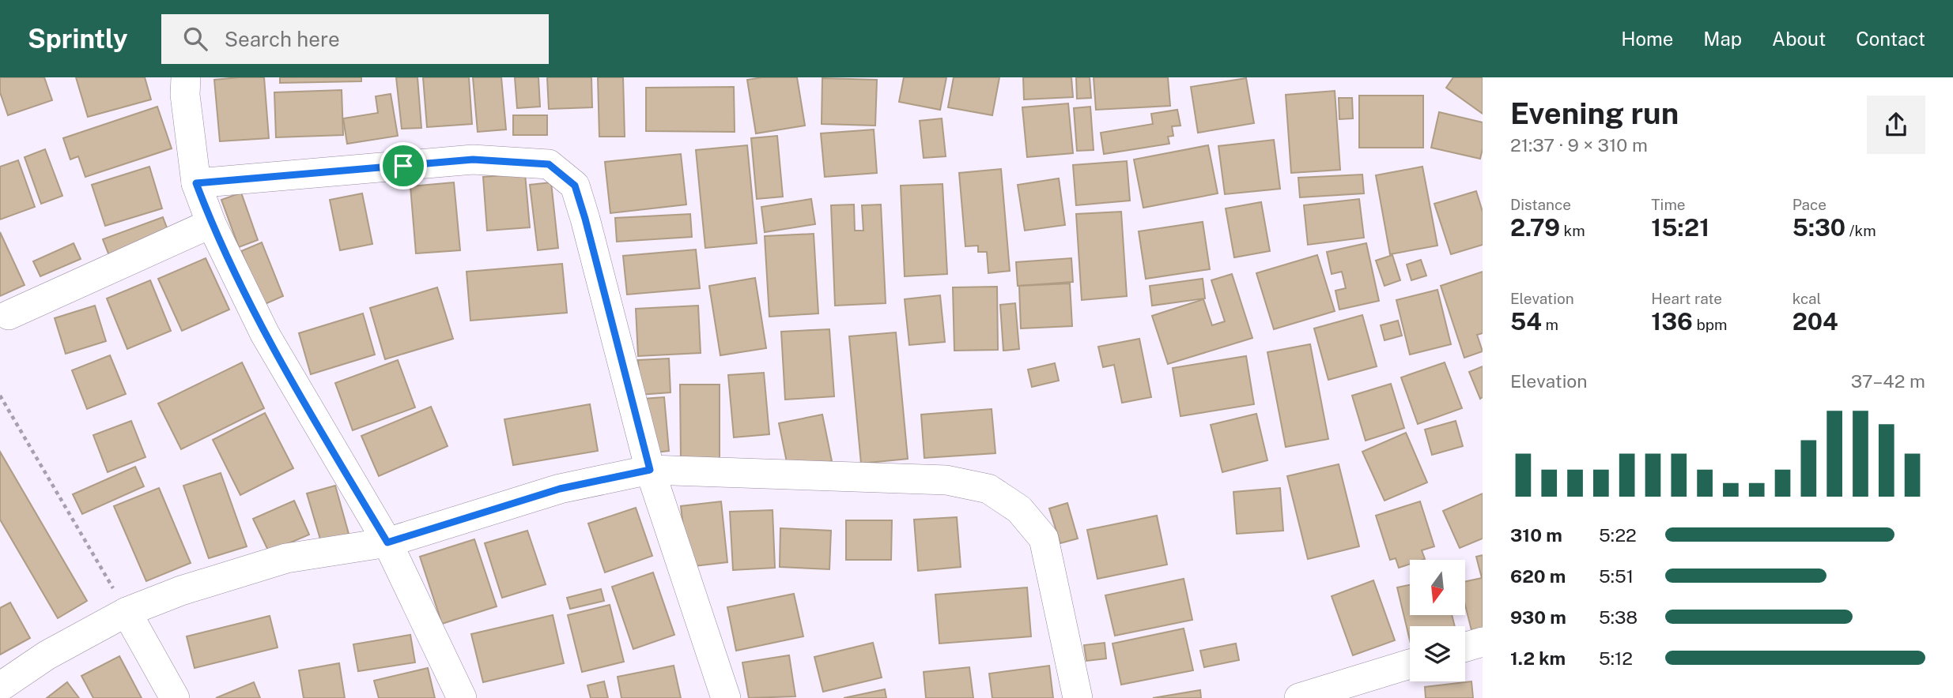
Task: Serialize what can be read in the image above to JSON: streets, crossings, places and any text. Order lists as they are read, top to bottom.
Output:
{
  "north": "bottom",
  "page": {
    "header": "Sprintly",
    "search": "Search here",
    "nav": [
      "Home",
      "Map",
      "About",
      "Contact"
    ],
    "heading": ["Evening run", "21:37 · 9 × 310 m"],
    "stats": [
      ["Distance", "2.79 km"],
      ["Time", "15:21"],
      ["Pace", "5:30 /km"],
      ["Elevation", "54 m"],
      ["Heart rate", "136 bpm"],
      ["kcal", "204"]
    ],
    "chart": ["Elevation", "37–42 m"],
    "list": [
      {
        "name": "310 m",
        "note": "5:22"
      },
      {
        "name": "620 m",
        "note": "5:51"
      },
      {
        "name": "930 m",
        "note": "5:38"
      },
      {
        "name": "1.2 km",
        "note": "5:12"
      }
    ]
  }
}
